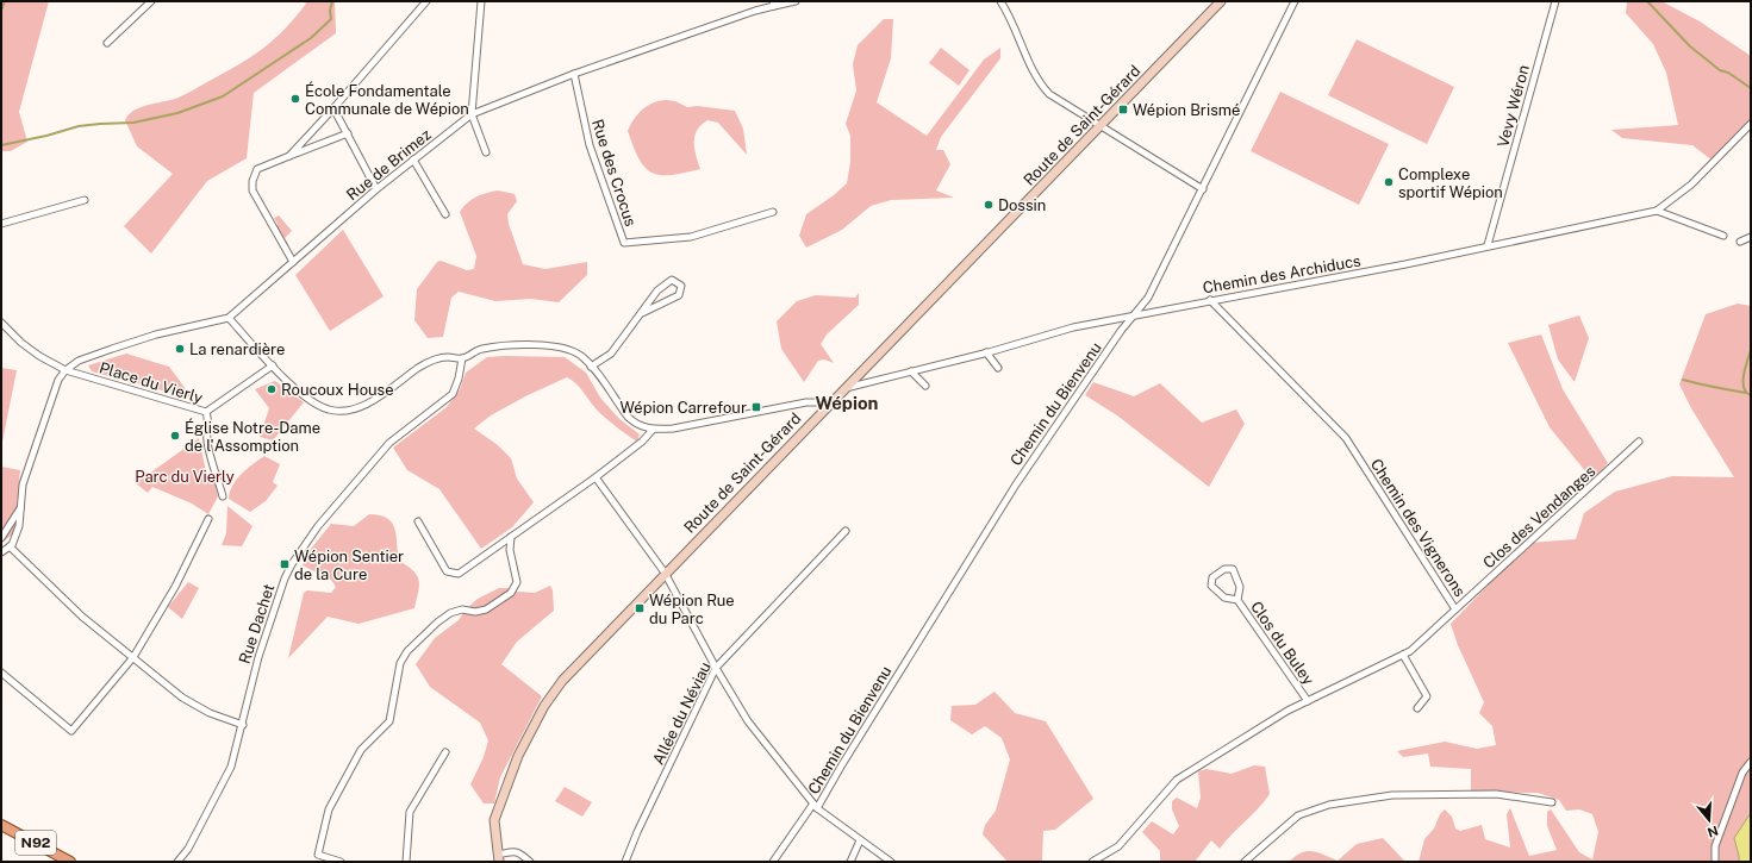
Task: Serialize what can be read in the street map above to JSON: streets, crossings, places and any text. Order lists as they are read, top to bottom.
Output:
{
  "streets": {
    "main road": ["Route de Saint-Gérard", "N92"],
    "street": [
      "Vevy Wéron",
      "Rue de Brimez",
      "Rue des Crocus",
      "Chemin des Archiducs",
      "Place du Vierly",
      "Chemin du Bienvenu",
      "Clos des Vendanges",
      "Chemin des Vignerons",
      "Rue Dachet",
      "Clos du Buley",
      "Allée du Néviau"
    ]
  },
  "crossings": [
    ["Vevy Wéron", "Chemin des Archiducs"],
    ["Route de Saint-Gérard", "Chemin des Archiducs"],
    ["Rue de Brimez", "Rue des Crocus"],
    ["Rue de Brimez", "Place du Vierly"],
    ["Chemin des Archiducs", "Chemin du Bienvenu"],
    ["Chemin des Archiducs", "Chemin des Vignerons"],
    ["Clos des Vendanges", "Chemin des Vignerons"],
    ["Chemin des Vignerons", "Clos du Buley"]
  ],
  "districts": ["Wépion"],
  "parks": ["Parc du Vierly"],
  "places": {
    "other": [
      "École Fondamentale Communale de Wépion",
      "Complexe sportif Wépion",
      "Dossin",
      "La renardière",
      "Roucoux House",
      "Église Notre-Dame de l'Assomption"
    ],
    "transit": [
      "Wépion Brismé",
      "Wépion Carrefour",
      "Wépion Sentier de la Cure",
      "Wépion Rue du Parc"
    ]
  },
  "north": "bottom"
}
